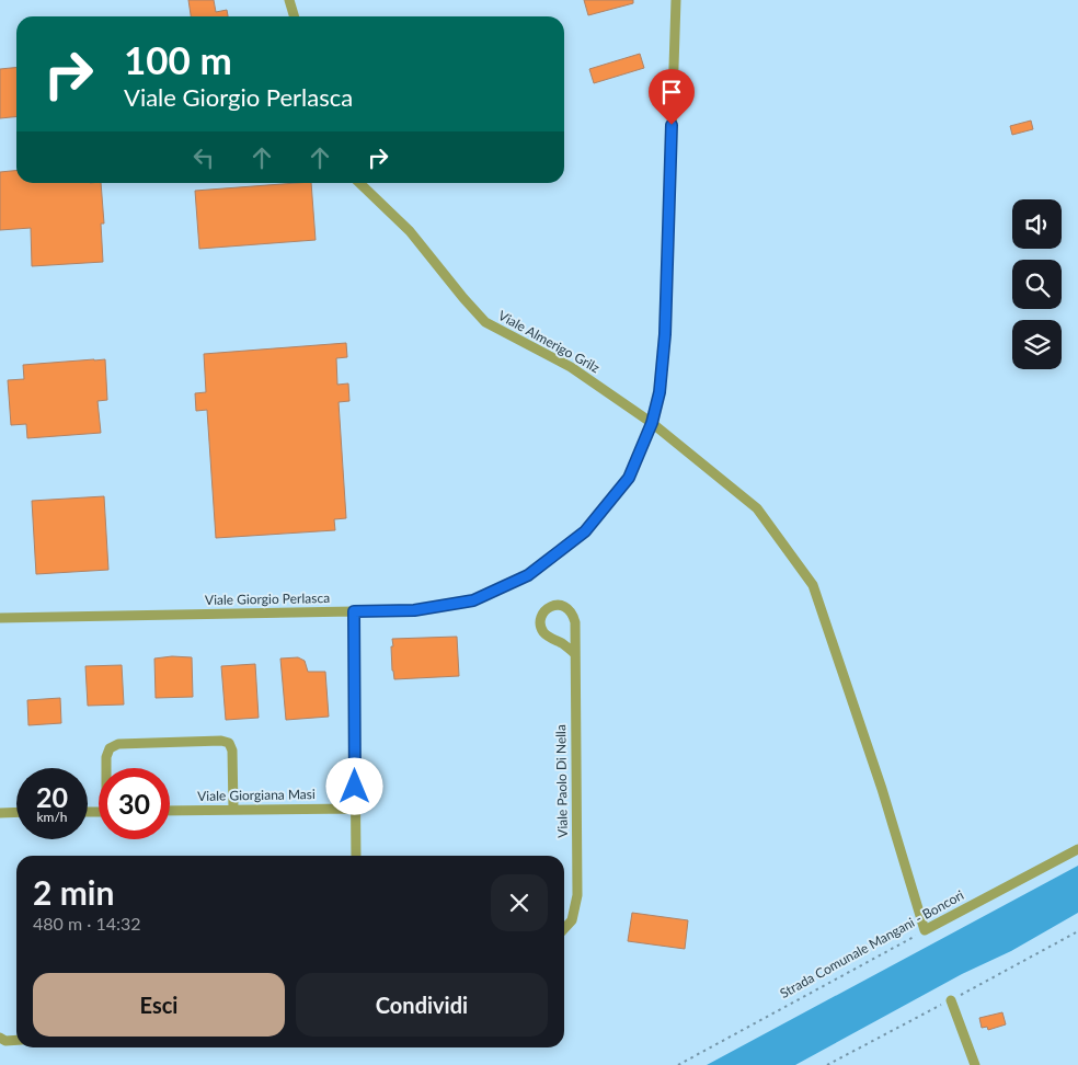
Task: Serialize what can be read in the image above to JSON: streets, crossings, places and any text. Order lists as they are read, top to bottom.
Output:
{
  "streets": {
    "street": [
      "Viale Almerigo Grilz",
      "Viale Giorgio Perlasca",
      "Viale Paolo Di Nella",
      "Viale Giorgiana Masi",
      "Strada Comunale Mangani - Boncori"
    ]
  },
  "crossings": [
    ["Viale Almerigo Grilz", "Viale Giorgio Perlasca"],
    ["Viale Almerigo Grilz", "Strada Comunale Mangani - Boncori"]
  ],
  "page": {
    "turn": ["100 m", "Viale Giorgio Perlasca"],
    "speed": "20 km/h",
    "limit": "30",
    "heading": ["2 min", "480 m · 14:32"],
    "buttons": ["Esci", "Condividi"]
  }
}
